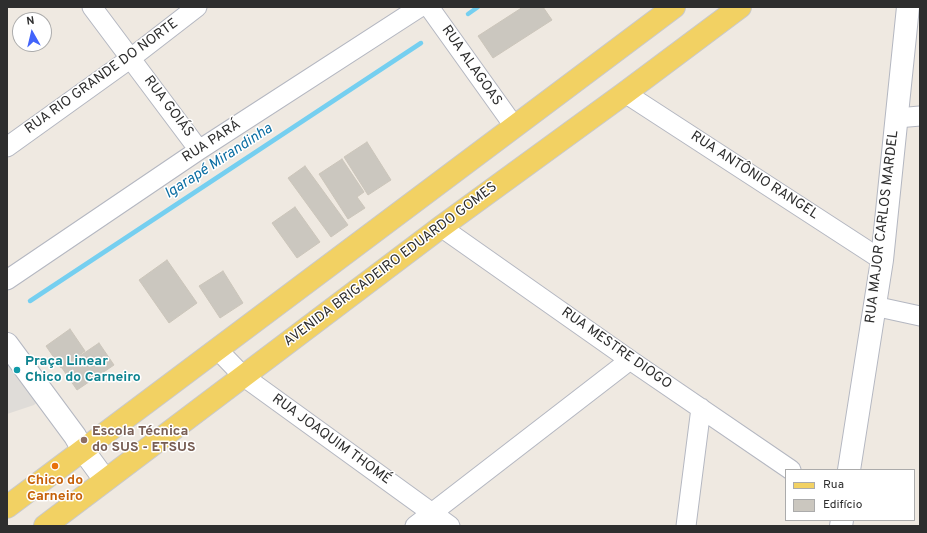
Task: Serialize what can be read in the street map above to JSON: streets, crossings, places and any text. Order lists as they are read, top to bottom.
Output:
{
  "streets": {
    "main road": ["AVENIDA BRIGADEIRO EDUARDO GOMES"],
    "street": [
      "RUA ALAGOAS",
      "RUA RIO GRANDE DO NORTE",
      "RUA GOIÁS",
      "RUA PARÁ",
      "RUA ANTÔNIO RANGEL",
      "RUA MAJOR CARLOS MARDEL",
      "RUA MESTRE DIOGO",
      "RUA JOAQUIM THOMÉ"
    ]
  },
  "crossings": [
    ["RUA RIO GRANDE DO NORTE", "RUA GOIÁS"],
    ["RUA GOIÁS", "RUA PARÁ"],
    ["RUA ANTÔNIO RANGEL", "RUA MAJOR CARLOS MARDEL"],
    ["RUA ANTÔNIO RANGEL", "AVENIDA BRIGADEIRO EDUARDO GOMES"],
    ["AVENIDA BRIGADEIRO EDUARDO GOMES", "RUA MESTRE DIOGO"],
    ["AVENIDA BRIGADEIRO EDUARDO GOMES", "RUA JOAQUIM THOMÉ"]
  ],
  "water": ["Igarapé Mirandinha"],
  "places": ["Praça Linear Chico do Carneiro", "Escola Técnica do SUS - ETSUS", "Chico do Carneiro"],
  "legend": ["Rua", "Edifício"],
  "north": "top"
}
